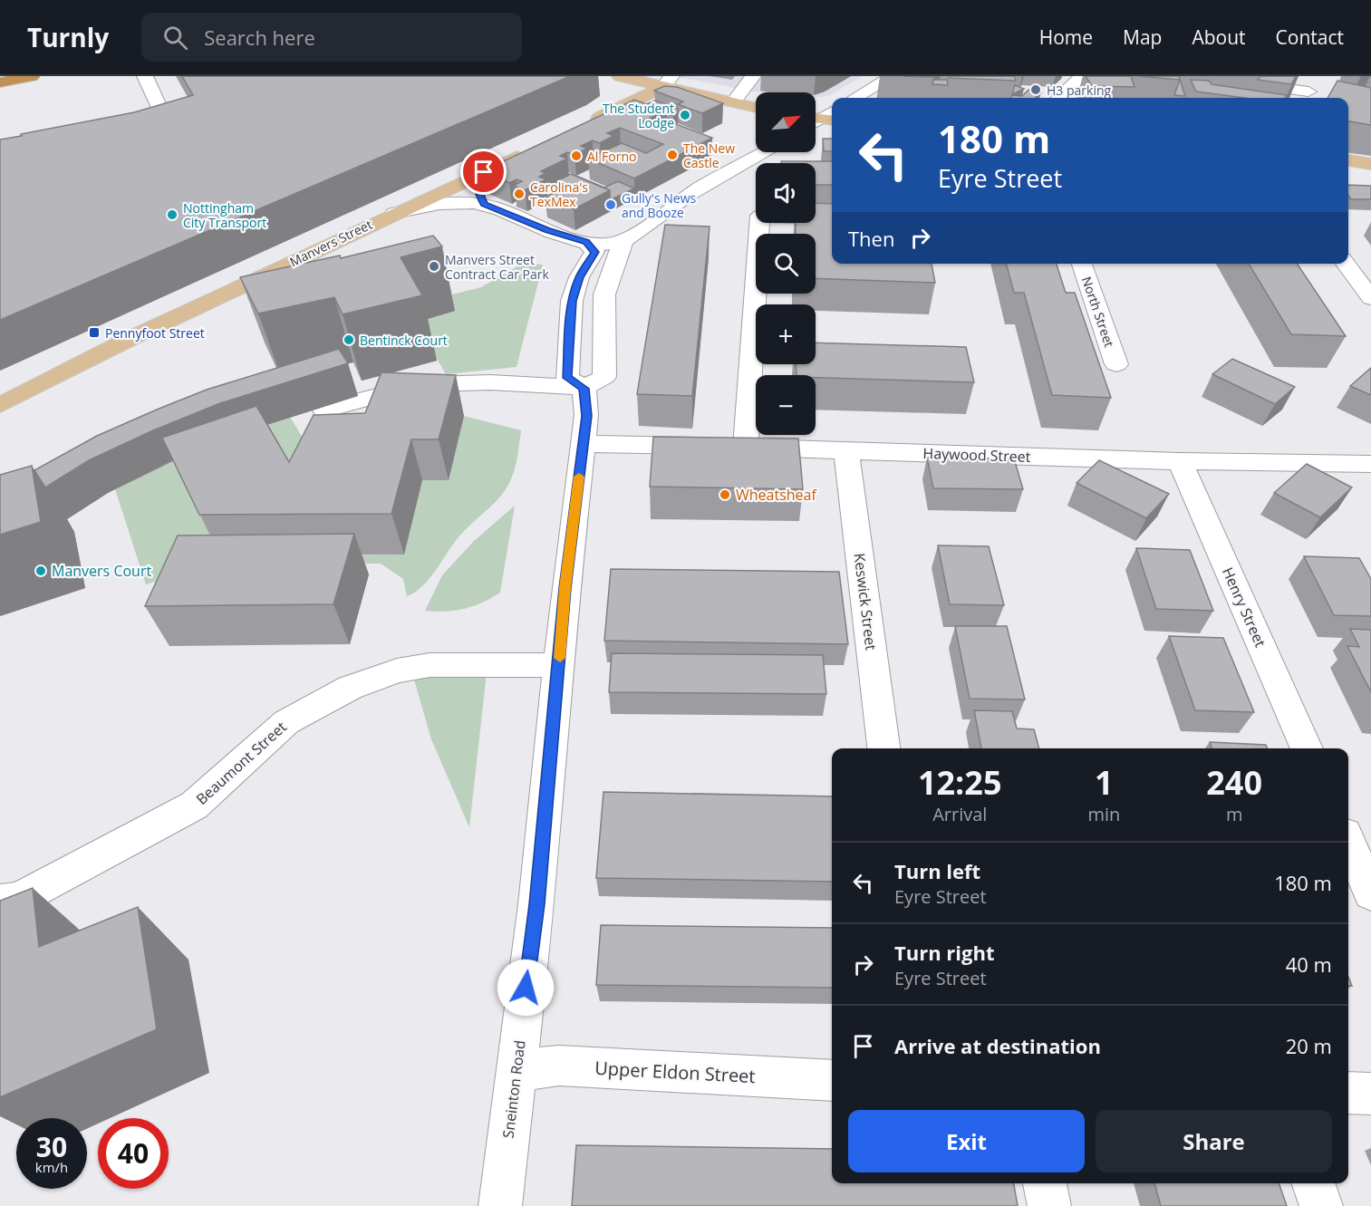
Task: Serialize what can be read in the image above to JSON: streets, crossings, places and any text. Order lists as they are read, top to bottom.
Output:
{
  "streets": {
    "main road": ["Manvers Street"],
    "street": [
      "North Street",
      "Haywood Street",
      "Keswick Street",
      "Henry Street",
      "Beaumont Street",
      "Upper Eldon Street",
      "Sneinton Road"
    ]
  },
  "crossings": [
    ["Haywood Street", "Keswick Street"],
    ["Haywood Street", "Henry Street"],
    ["Haywood Street", "Sneinton Road"],
    ["Beaumont Street", "Sneinton Road"],
    ["Upper Eldon Street", "Sneinton Road"]
  ],
  "places": {
    "other": [
      "H3 parking",
      "The Student Lodge",
      "The New Castle",
      "Al Forno",
      "Carolina's TexMex",
      "Gully's News and Booze",
      "Nottingham City Transport",
      "Manvers Street Contract Car Park",
      "Bentinck Court",
      "Wheatsheaf",
      "Manvers Court"
    ],
    "transit": ["Pennyfoot Street"]
  },
  "north": "top right",
  "page": {
    "header": "Turnly",
    "search": "Search here",
    "nav": [
      "Home",
      "Map",
      "About",
      "Contact"
    ],
    "map_buttons": ["+", "−"],
    "turn": ["180 m", "Eyre Street"],
    "then": "Then",
    "eta": [
      "12:25",
      "Arrival",
      "1",
      "min",
      "240",
      "m"
    ],
    "list": [
      {
        "name": "Turn left",
        "note": "Eyre Street",
        "value": "180 m"
      },
      {
        "name": "Turn right",
        "note": "Eyre Street",
        "value": "40 m"
      },
      {
        "name": "Arrive at destination",
        "value": "20 m"
      }
    ],
    "buttons": ["Exit", "Share"],
    "speed": "30 km/h",
    "limit": "40"
  }
}
